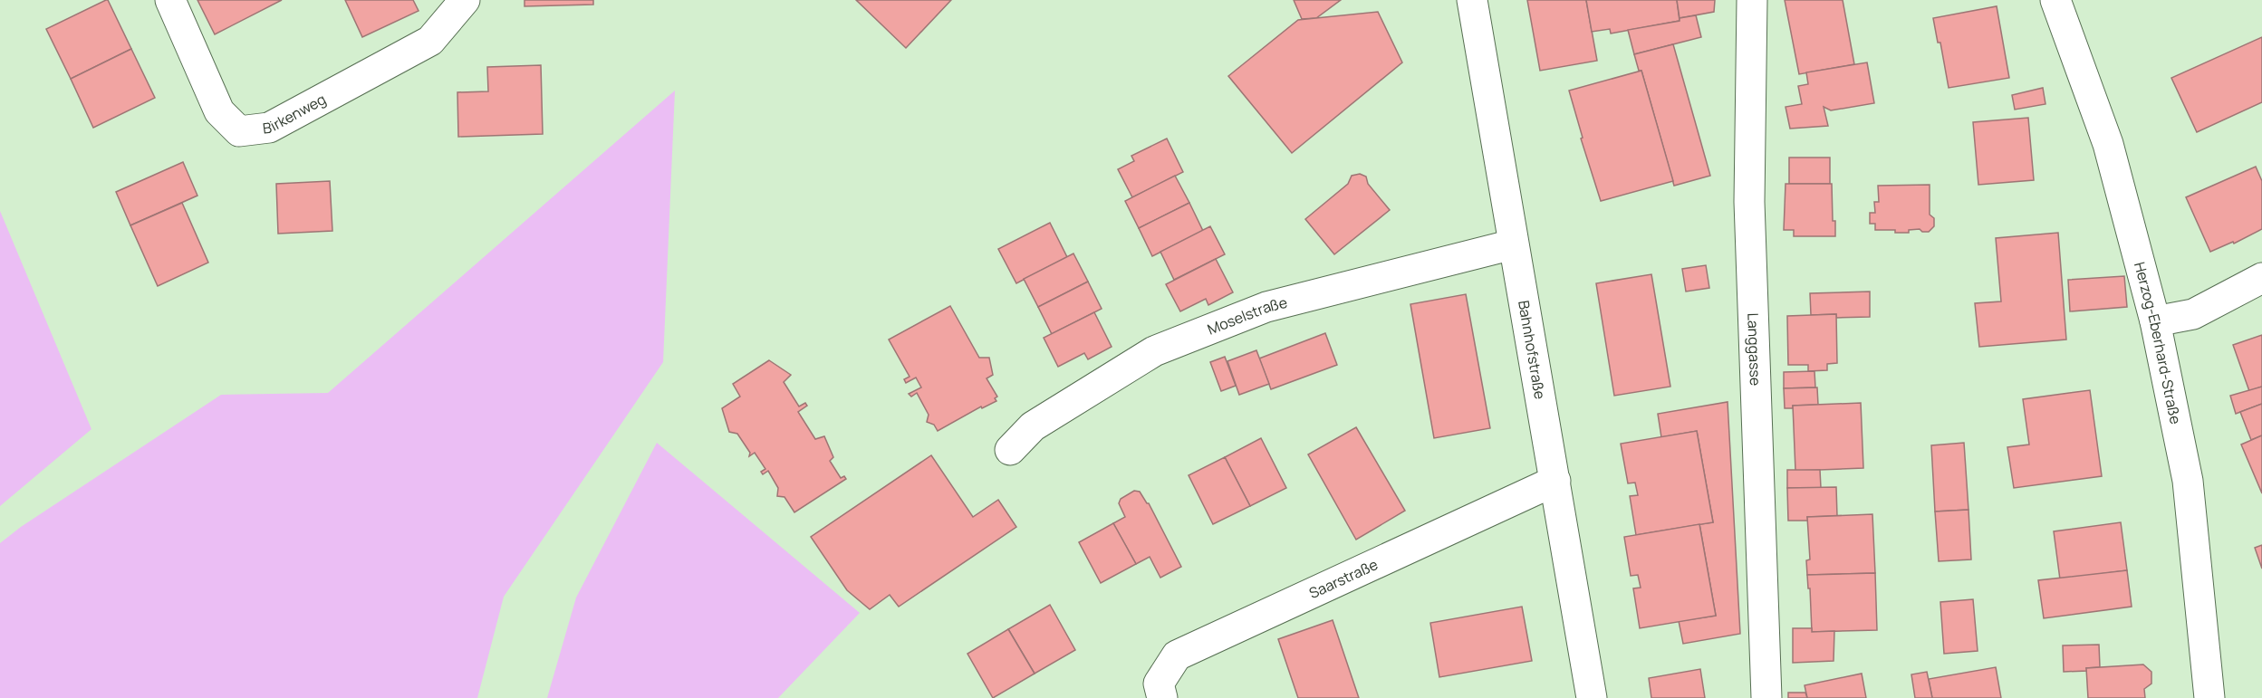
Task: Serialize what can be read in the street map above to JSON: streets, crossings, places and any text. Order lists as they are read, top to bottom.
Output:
{
  "streets": {
    "street": [
      "Birkenweg",
      "Moselstraße",
      "Herzog-Eberhard-Straße",
      "Bahnhofstraße",
      "Langgasse",
      "Saarstraße"
    ]
  },
  "crossings": [
    ["Moselstraße", "Bahnhofstraße"],
    ["Bahnhofstraße", "Saarstraße"]
  ]
}
